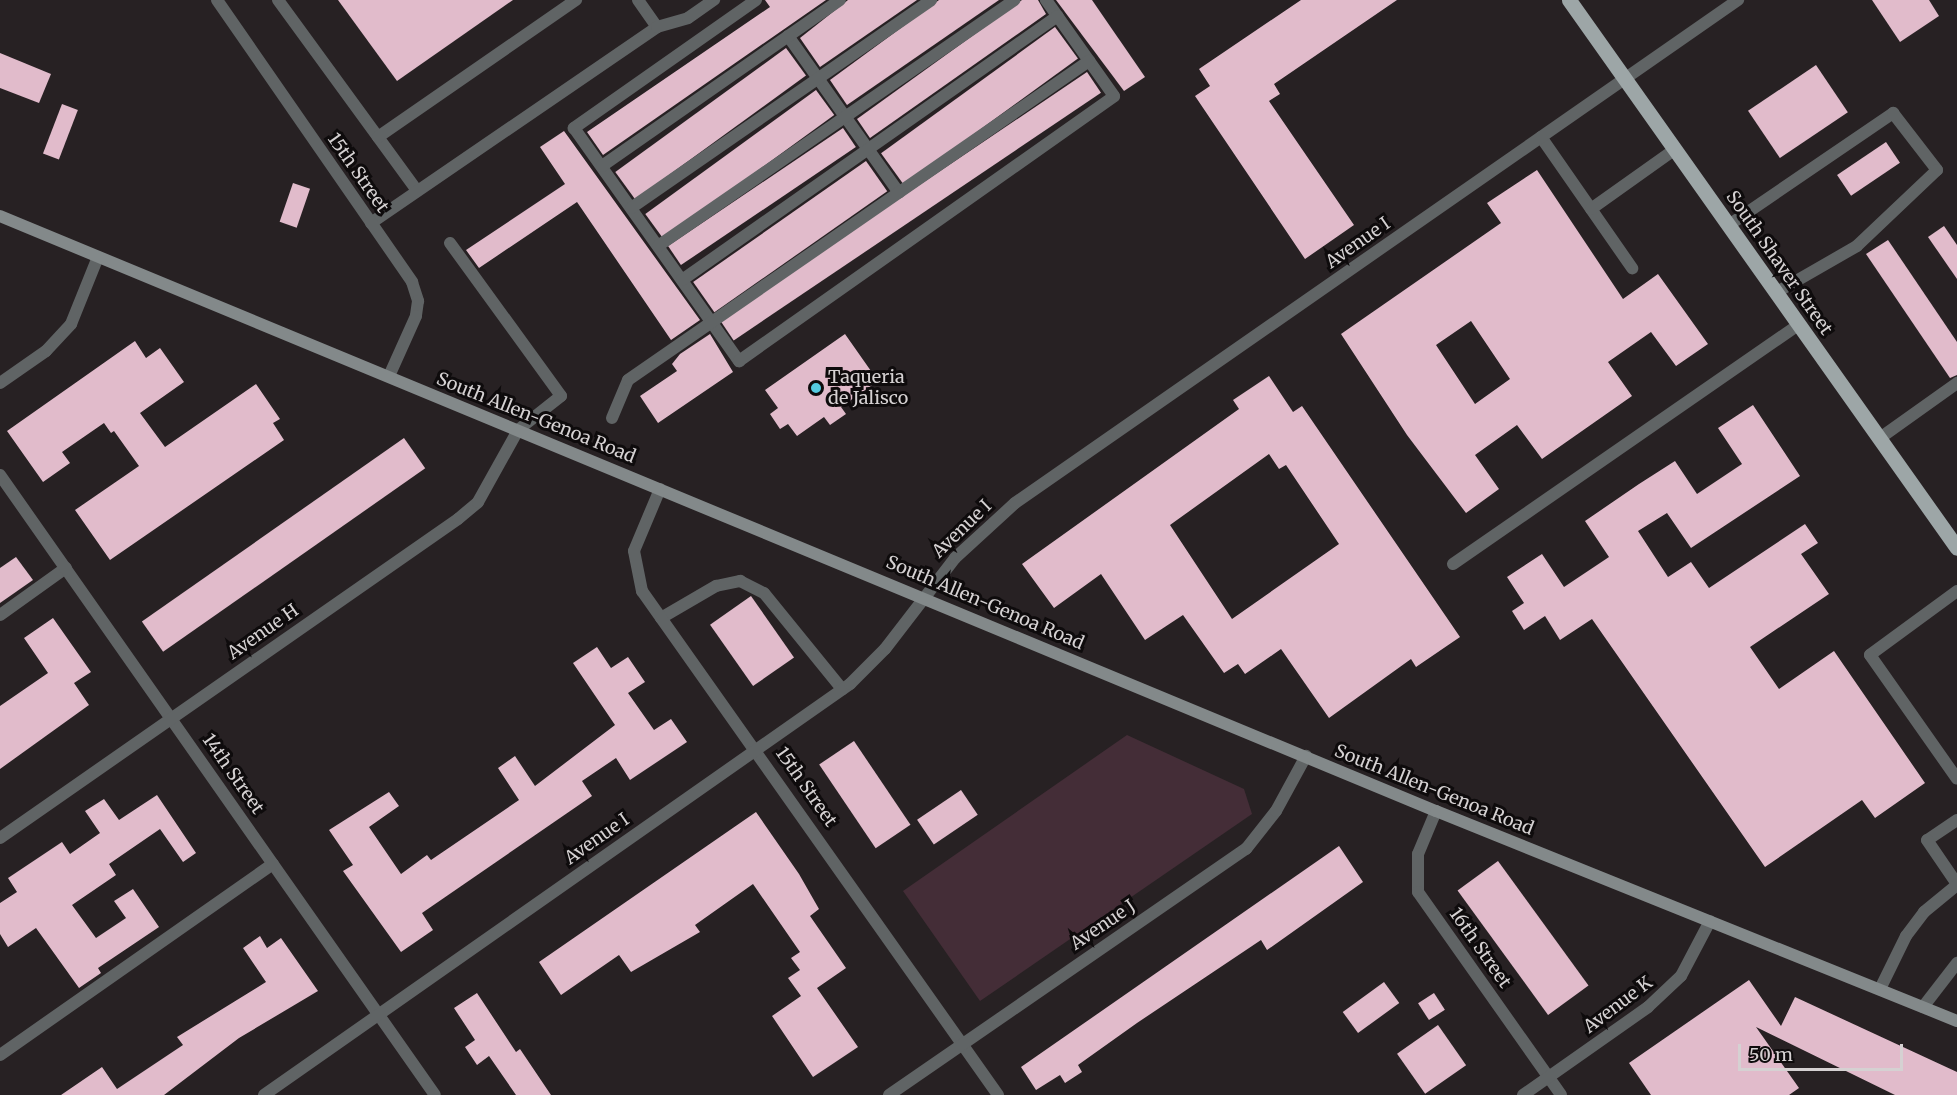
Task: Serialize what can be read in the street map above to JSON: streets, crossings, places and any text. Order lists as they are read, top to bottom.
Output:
{
  "streets": {
    "main road": ["South Shaver Street", "South Allen-Genoa Road"],
    "street": [
      "15th Street",
      "Avenue I",
      "Avenue H",
      "14th Street",
      "Avenue J",
      "16th Street",
      "Avenue K"
    ]
  },
  "crossings": [
    ["15th Street", "Avenue I"],
    ["15th Street", "South Allen-Genoa Road"],
    ["15th Street", "Avenue J"],
    ["Avenue I", "South Shaver Street"],
    ["Avenue I", "South Allen-Genoa Road"],
    ["Avenue I", "14th Street"],
    ["South Allen-Genoa Road", "Avenue H"],
    ["South Allen-Genoa Road", "Avenue J"],
    ["South Allen-Genoa Road", "16th Street"],
    ["South Allen-Genoa Road", "Avenue K"],
    ["Avenue H", "14th Street"],
    ["16th Street", "Avenue K"]
  ],
  "places": ["Taqueria de Jalisco"],
  "scale_bar": "50 m"
}
